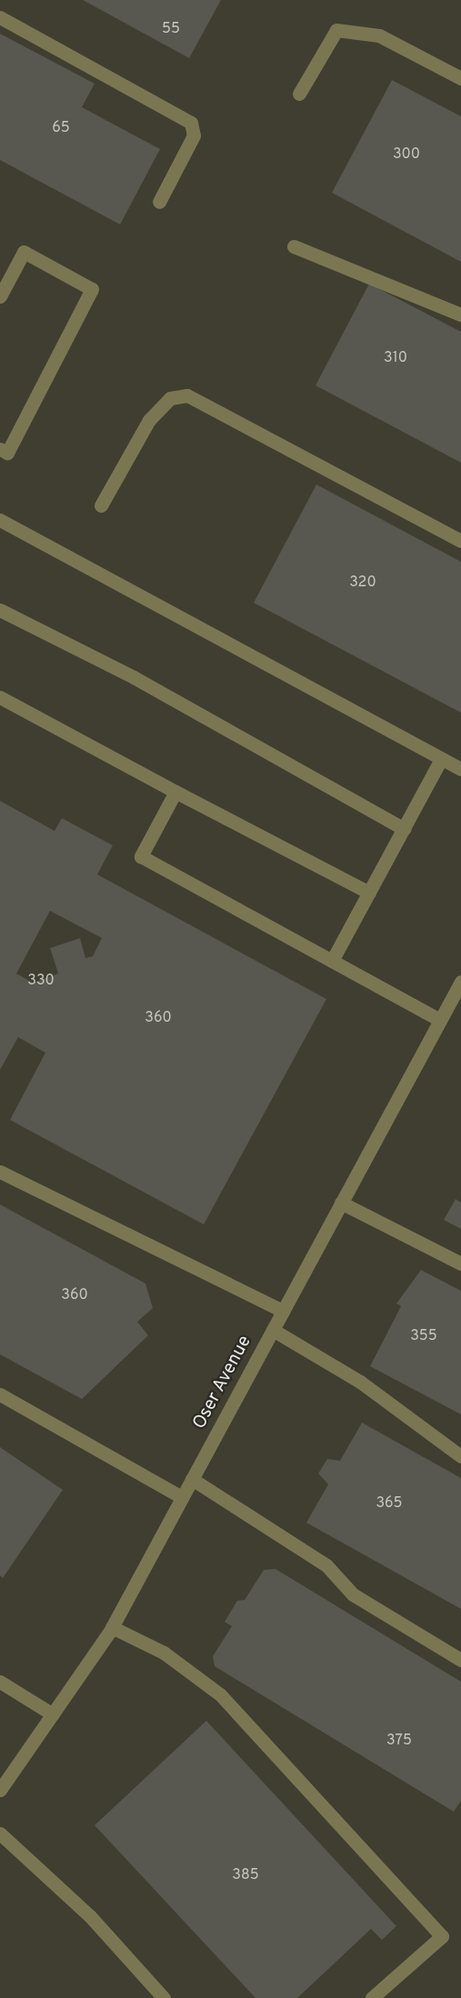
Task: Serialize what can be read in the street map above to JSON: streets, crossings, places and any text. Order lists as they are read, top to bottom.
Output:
{
  "streets": {
    "street": ["Oser Avenue"]
  },
  "house_numbers": [
    "55",
    "65",
    "300",
    "310",
    "320",
    "330",
    "360",
    "360",
    "355",
    "365",
    "375",
    "385"
  ]
}
